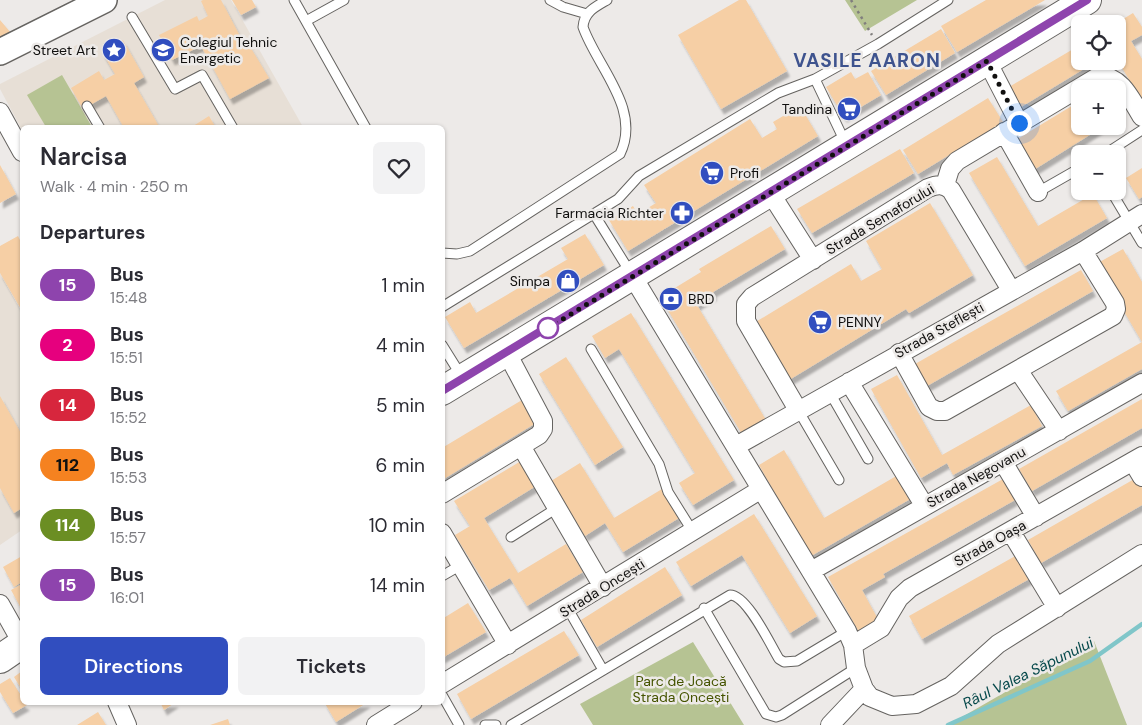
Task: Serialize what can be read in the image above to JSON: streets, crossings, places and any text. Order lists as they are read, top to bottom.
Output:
{
  "streets": {
    "street": [
      "Strada Semaforului",
      "Strada Steflești",
      "Strada Negovanu",
      "Strada Oașa",
      "Strada Oncești"
    ]
  },
  "crossings": [
    ["Strada Semaforului", "Strada Steflești"]
  ],
  "districts": ["VASILE AARON"],
  "water": ["Râul Valea Săpunului"],
  "parks": ["Parc de Joacă Strada Oncești"],
  "places": {
    "place": ["Street Art"],
    "school or university": ["Colegiul Tehnic Energetic"],
    "supermarket": ["Tandina", "Profi", "PENNY"],
    "pharmacy": ["Farmacia Richter"],
    "shop": ["Simpa"],
    "bank": ["BRD"]
  },
  "lines": ["bus line 15"],
  "page": {
    "map_buttons": ["+", "−"],
    "heading": [
      ["Narcisa", "Walk · 4 min · 250 m"],
      "Departures"
    ],
    "list": [
      {
        "mark": "15",
        "name": "Bus",
        "note": "15:48",
        "value": "1 min"
      },
      {
        "mark": "2",
        "name": "Bus",
        "note": "15:51",
        "value": "4 min"
      },
      {
        "mark": "14",
        "name": "Bus",
        "note": "15:52",
        "value": "5 min"
      },
      {
        "mark": "112",
        "name": "Bus",
        "note": "15:53",
        "value": "6 min"
      },
      {
        "mark": "114",
        "name": "Bus",
        "note": "15:57",
        "value": "10 min"
      },
      {
        "mark": "15",
        "name": "Bus",
        "note": "16:01",
        "value": "14 min"
      }
    ],
    "buttons": ["Directions", "Tickets"]
  }
}
